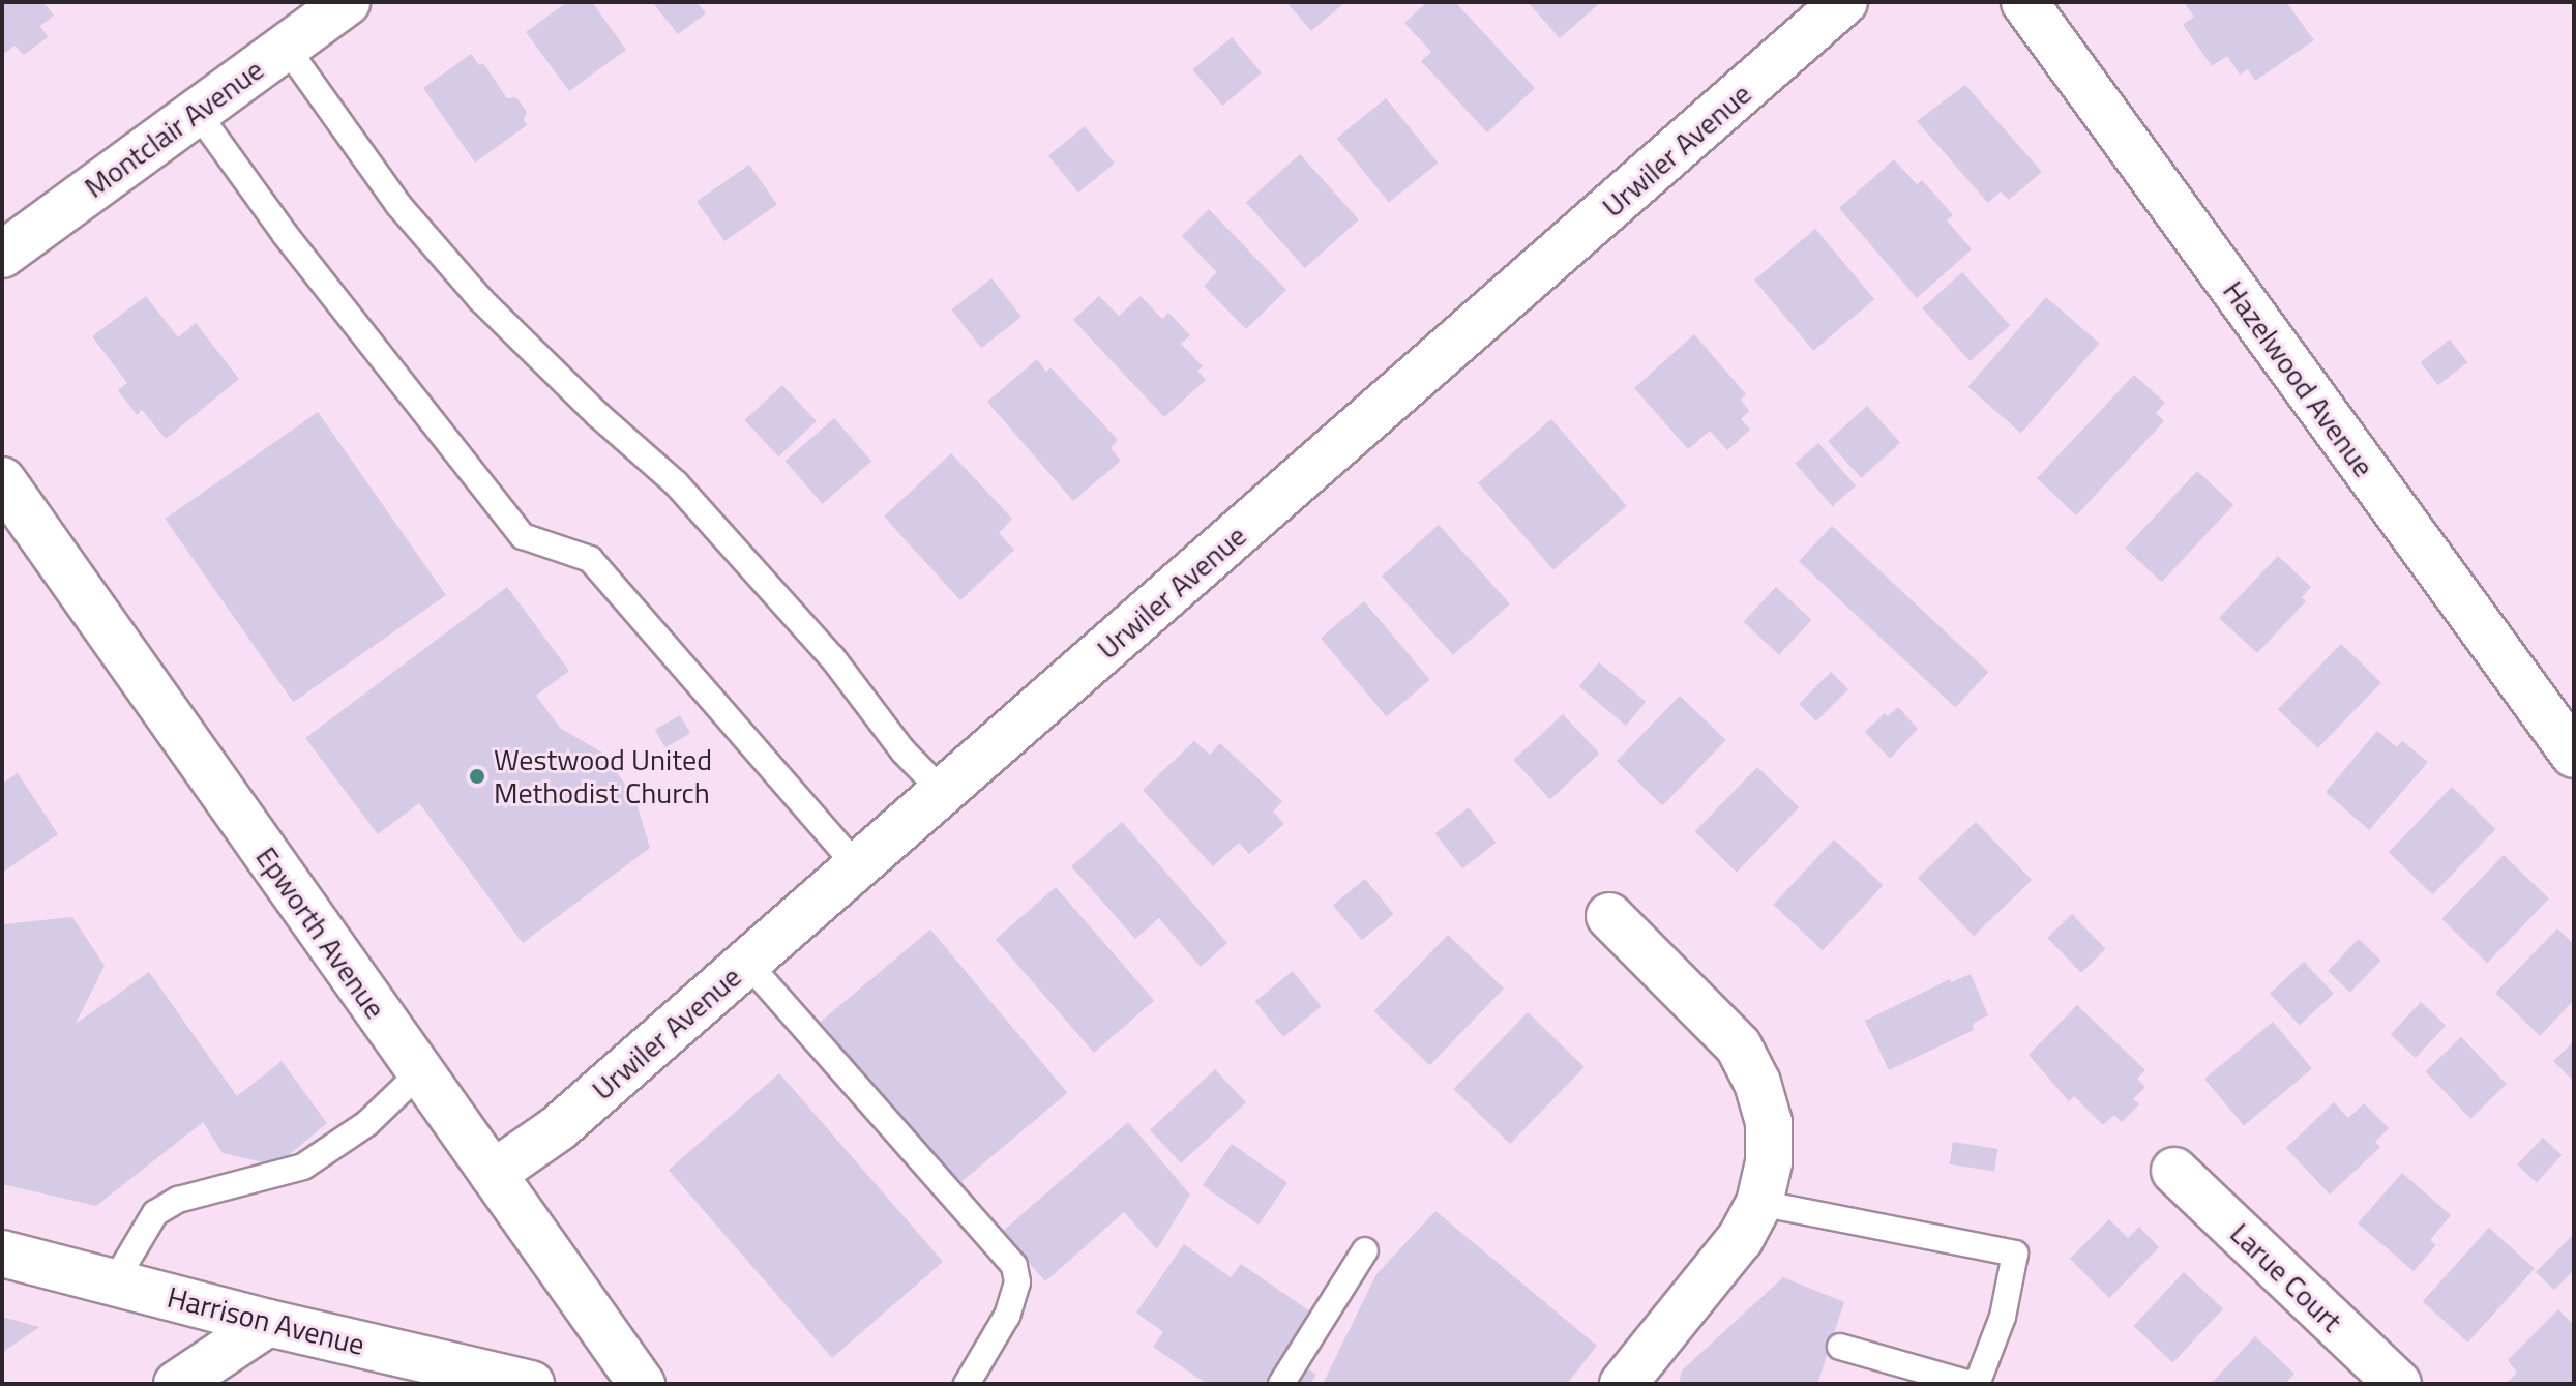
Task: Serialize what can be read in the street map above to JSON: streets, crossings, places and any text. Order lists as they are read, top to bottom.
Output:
{
  "streets": {
    "street": [
      "Montclair Avenue",
      "Urwiler Avenue",
      "Hazelwood Avenue",
      "Epworth Avenue",
      "Larue Court",
      "Harrison Avenue"
    ]
  },
  "crossings": [
    ["Urwiler Avenue", "Epworth Avenue"]
  ],
  "places": ["Westwood United Methodist Church"]
}
